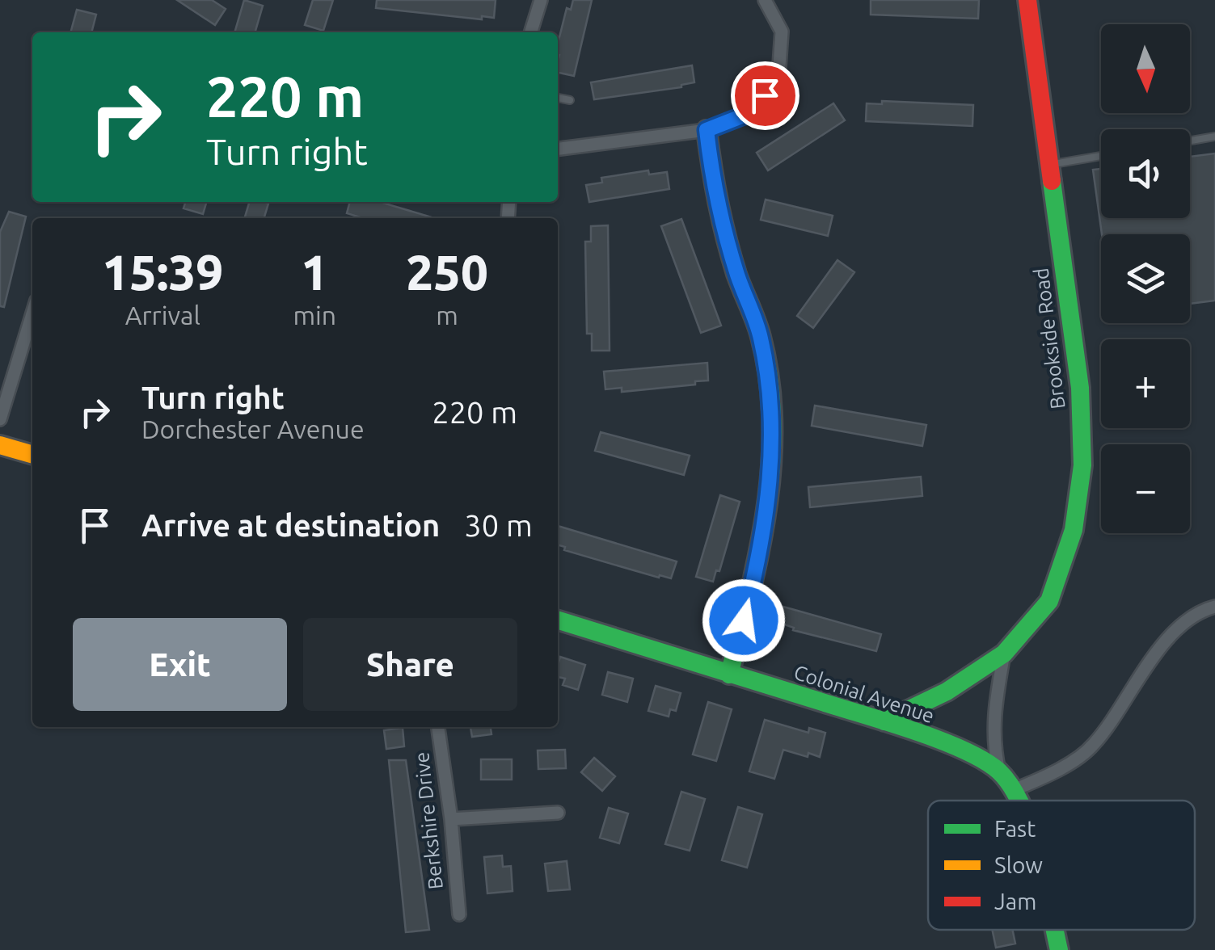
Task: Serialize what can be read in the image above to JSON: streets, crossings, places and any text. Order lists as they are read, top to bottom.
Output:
{
  "streets": {
    "street": ["Brookside Road", "Colonial Avenue", "Berkshire Drive"]
  },
  "crossings": [
    ["Brookside Road", "Colonial Avenue"]
  ],
  "legend": ["Fast", "Slow", "Jam"],
  "north": "bottom",
  "page": {
    "map_buttons": ["+", "−"],
    "turn": ["220 m", "Turn right"],
    "eta": [
      "15:39",
      "Arrival",
      "1",
      "min",
      "250",
      "m"
    ],
    "list": [
      {
        "name": "Turn right",
        "note": "Dorchester Avenue",
        "value": "220 m"
      },
      {
        "name": "Arrive at destination",
        "value": "30 m"
      }
    ],
    "buttons": ["Exit", "Share"]
  }
}
